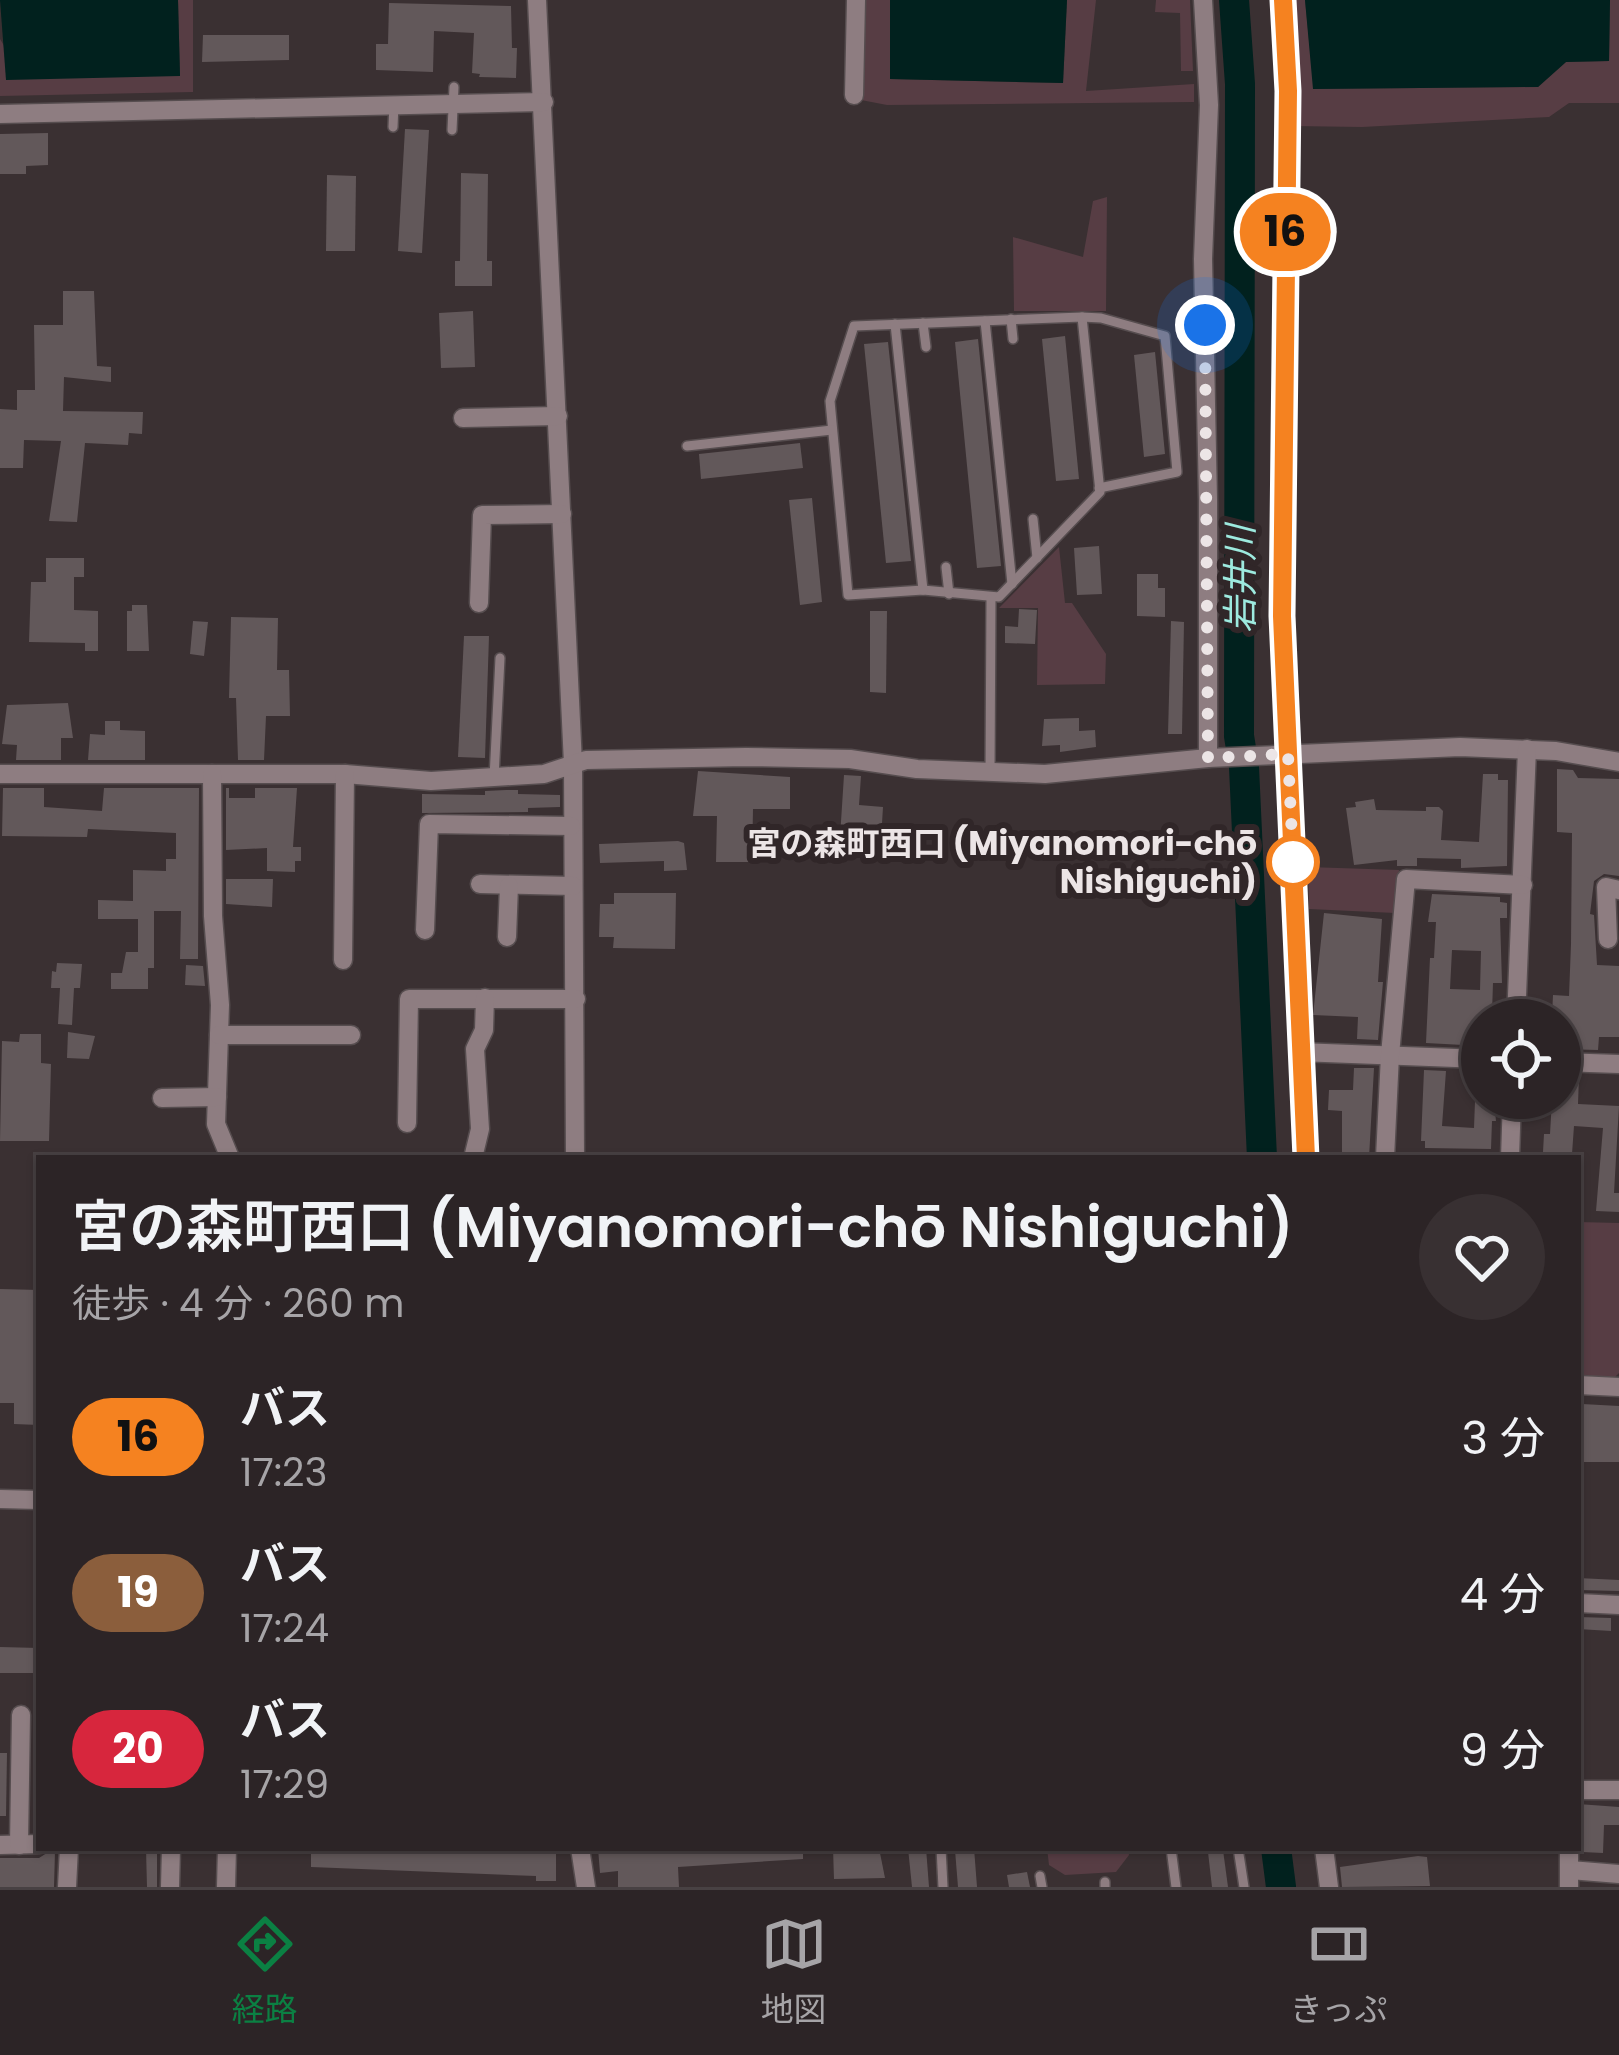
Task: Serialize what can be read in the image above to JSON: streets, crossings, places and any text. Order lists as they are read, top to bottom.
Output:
{
  "water": ["岩井川"],
  "places": ["宮の森町西口 (Miyanomori-chō Nishiguchi)"],
  "lines": ["bus line 16"],
  "page": {
    "on_map": "16",
    "heading": ["宮の森町西口 (Miyanomori-chō Nishiguchi)", "徒歩 · 4 分 · 260 m"],
    "list": [
      {
        "mark": "16",
        "name": "バス",
        "note": "17:23",
        "value": "3 分"
      },
      {
        "mark": "19",
        "name": "バス",
        "note": "17:24",
        "value": "4 分"
      },
      {
        "mark": "20",
        "name": "バス",
        "note": "17:29",
        "value": "9 分"
      }
    ],
    "tabs": ["経路", "地図", "きっぷ"]
  }
}
